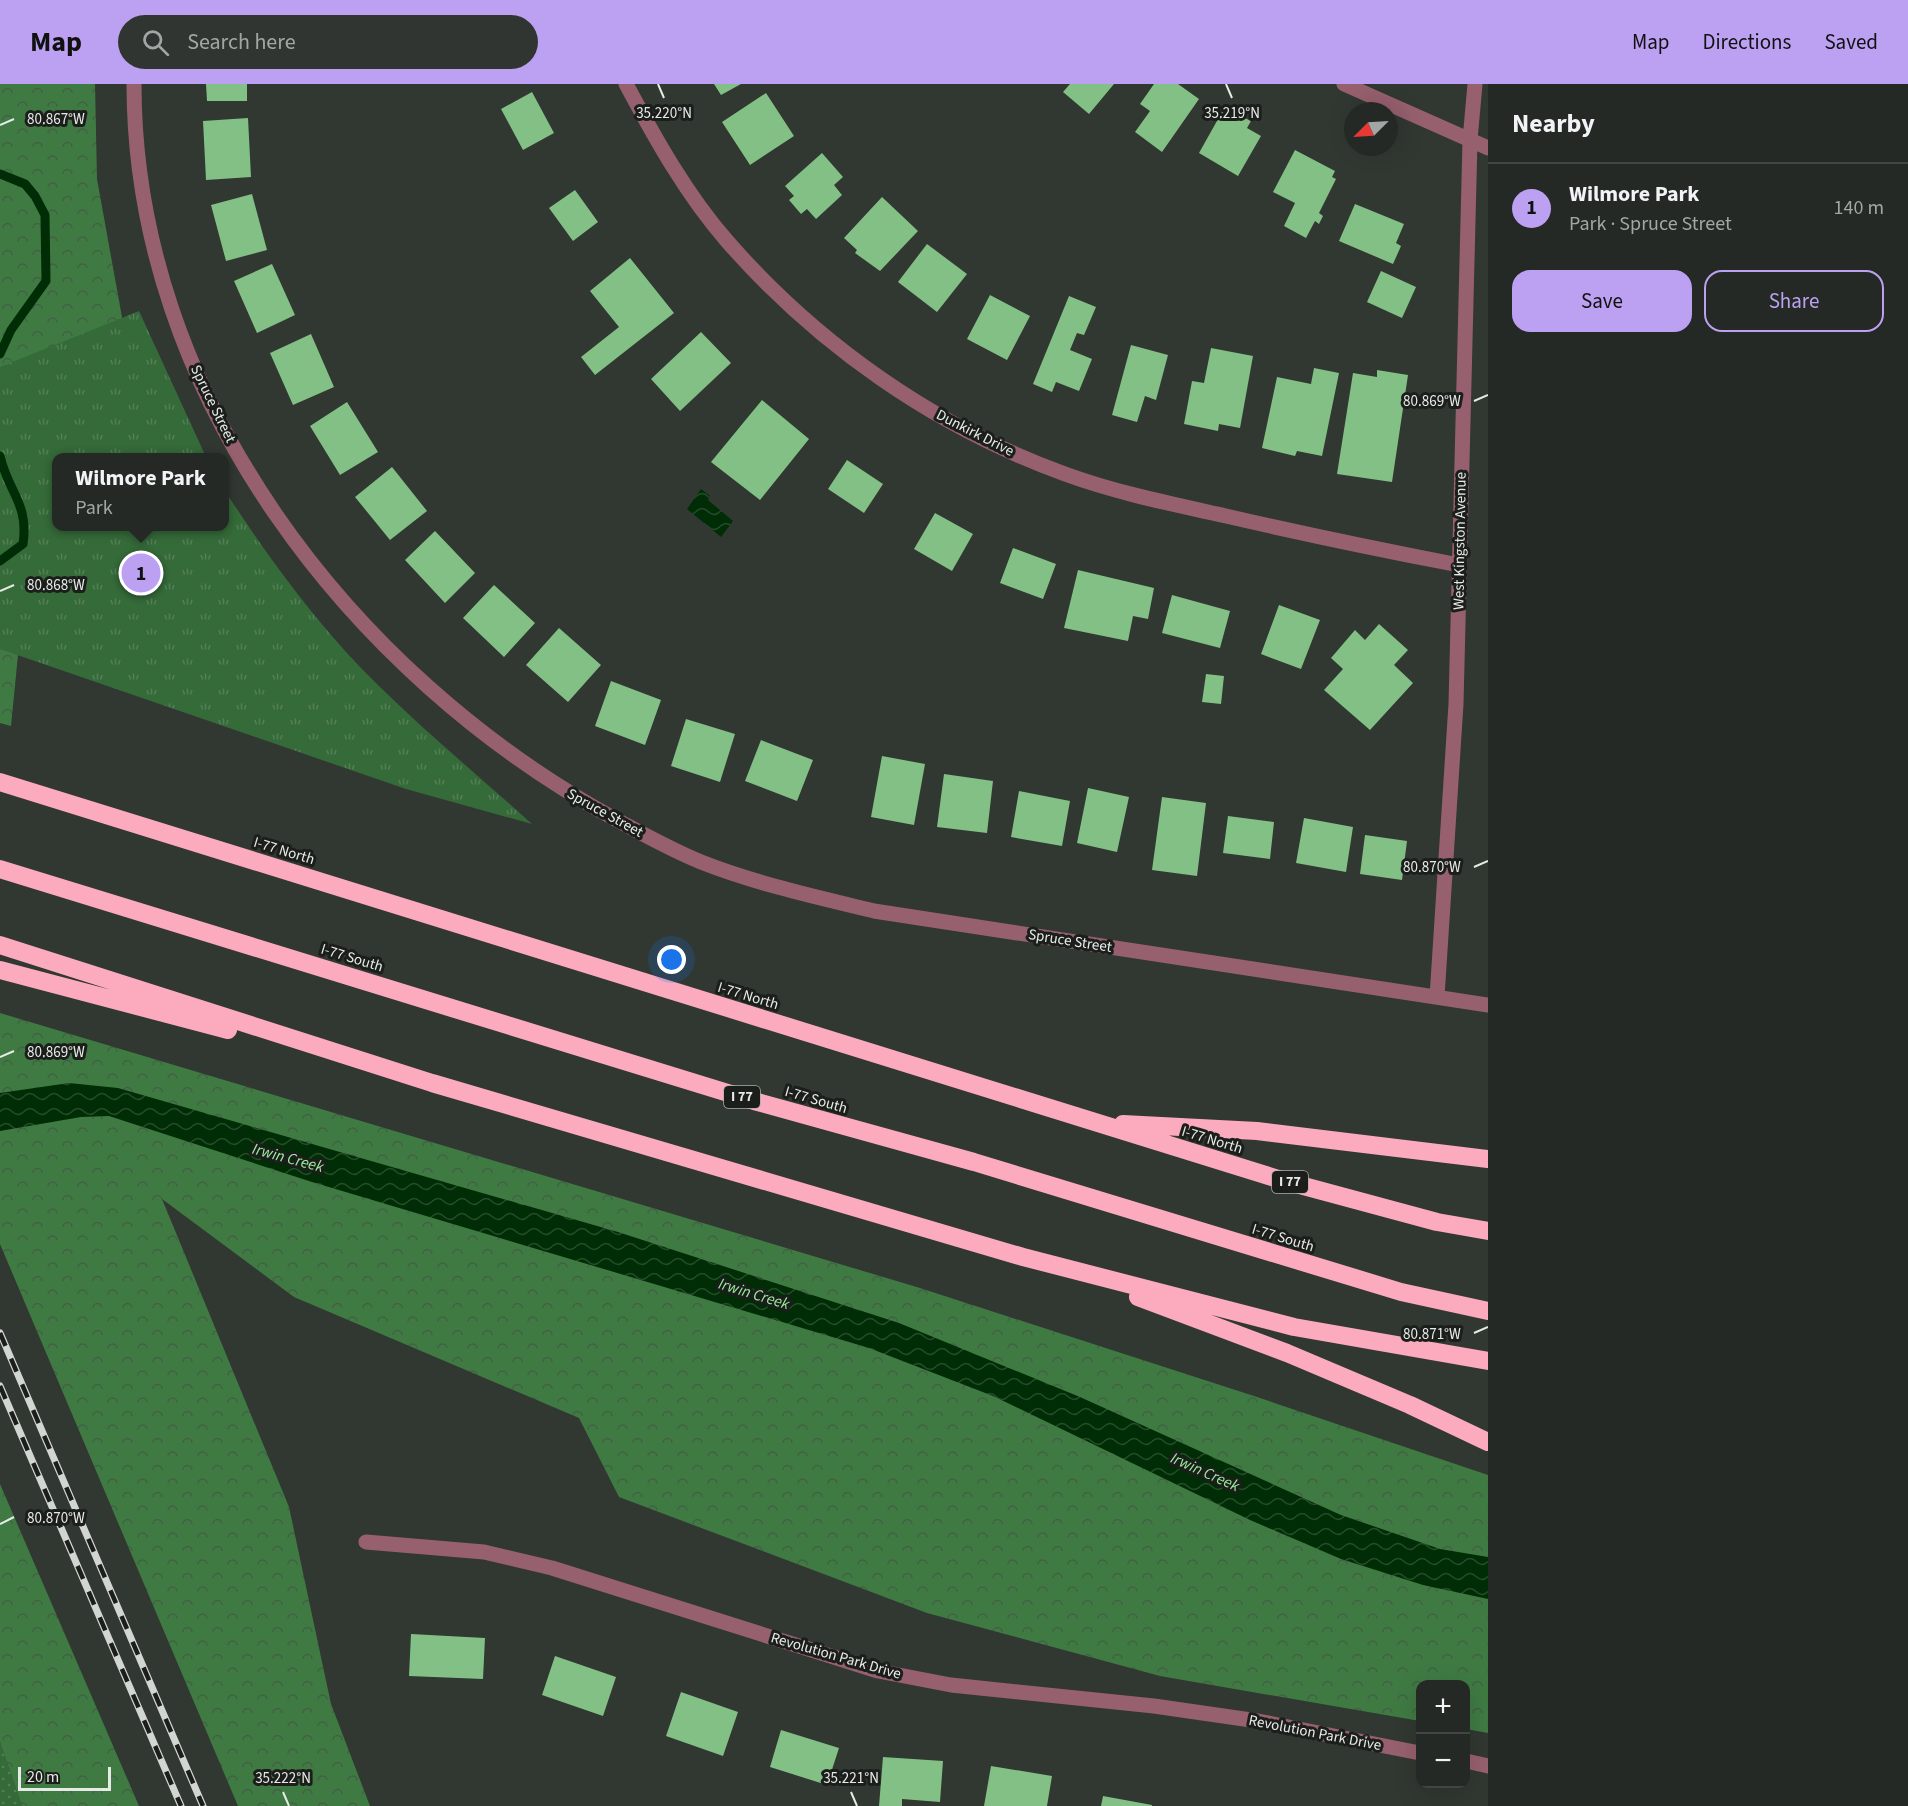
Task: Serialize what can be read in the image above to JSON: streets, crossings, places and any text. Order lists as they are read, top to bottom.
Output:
{
  "streets": {
    "highway": ["I-77 North", "I-77 South", "I 77"],
    "street": [
      "Spruce Street",
      "Dunkirk Drive",
      "West Kingston Avenue",
      "Revolution Park Drive"
    ]
  },
  "crossings": [
    ["Spruce Street", "West Kingston Avenue"],
    ["Dunkirk Drive", "West Kingston Avenue"]
  ],
  "water": ["Irwin Creek"],
  "scale_bar": "20 m",
  "north": "bottom left",
  "page": {
    "header": "Map",
    "search": "Search here",
    "nav": ["Map", "Directions", "Saved"],
    "heading": "Nearby",
    "list": [
      {
        "mark": "1",
        "name": "Wilmore Park",
        "note": "Park · Spruce Street",
        "value": "140 m"
      }
    ],
    "buttons": ["Save", "Share"],
    "popup": ["Wilmore Park", "Park"],
    "pins": "1",
    "map_buttons": ["+", "−"],
    "scale": "20 m"
  },
  "coordinates": [
    "35.220°N",
    "35.219°N",
    "80.867°W",
    "80.869°W",
    "80.868°W",
    "80.870°W",
    "80.871°W",
    "35.222°N",
    "35.221°N"
  ]
}
